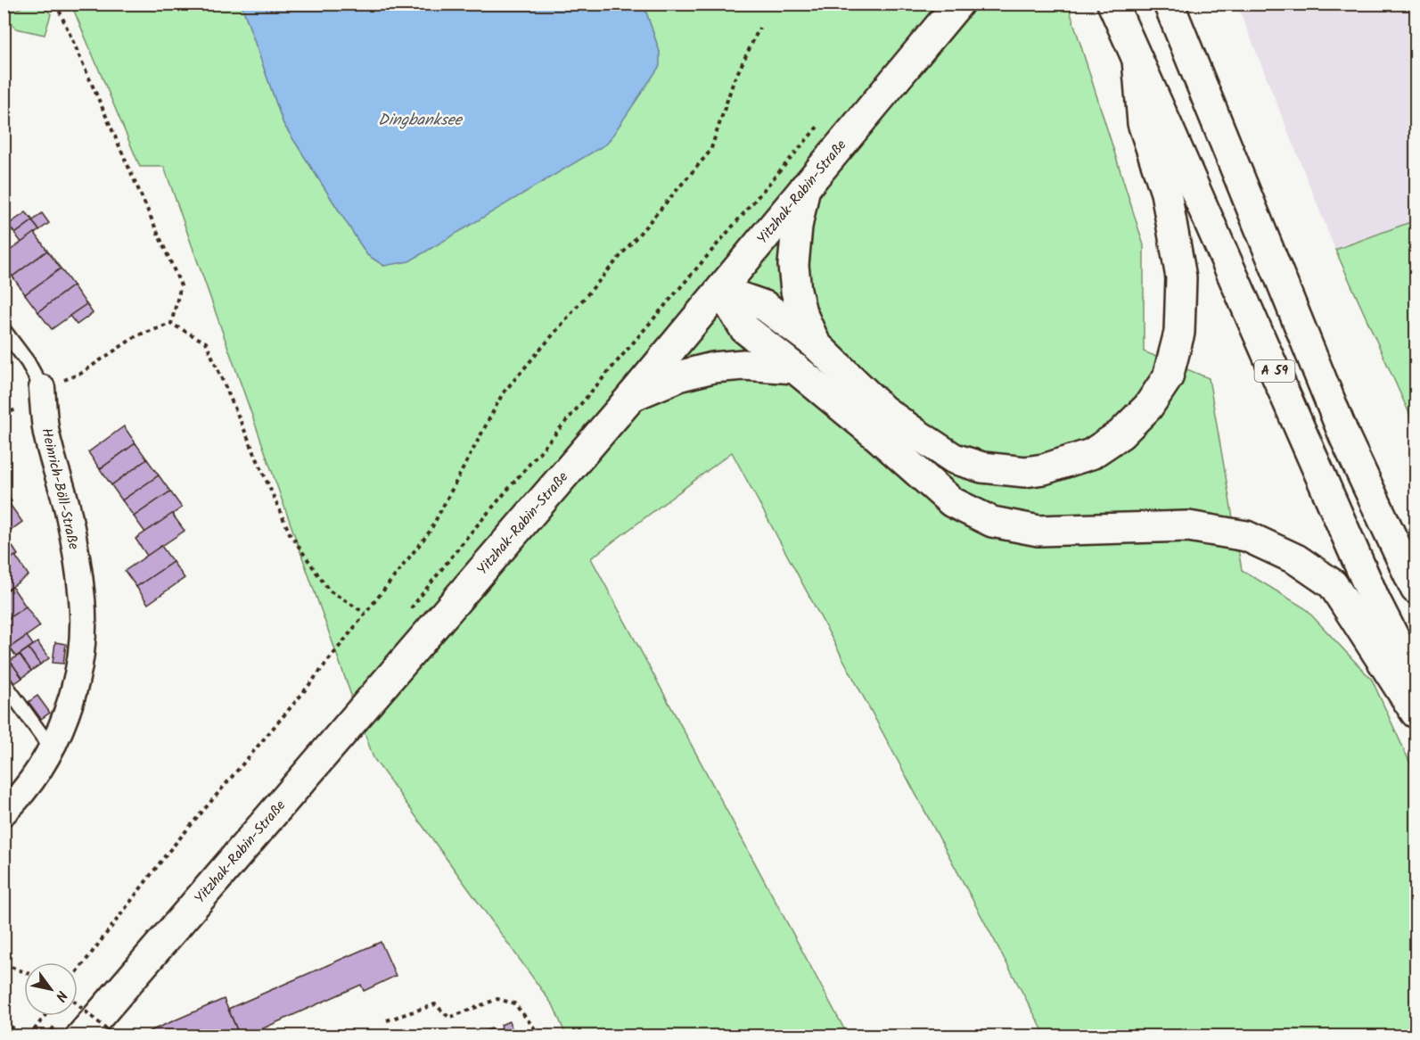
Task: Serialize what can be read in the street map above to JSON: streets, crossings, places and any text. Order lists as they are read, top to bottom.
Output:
{
  "streets": {
    "main road": ["Yitzhak-Rabin-Straße", "A 59"],
    "street": ["Heinrich-Böll-Straße"]
  },
  "water": ["Dingbanksee"],
  "north": "bottom right"
}
